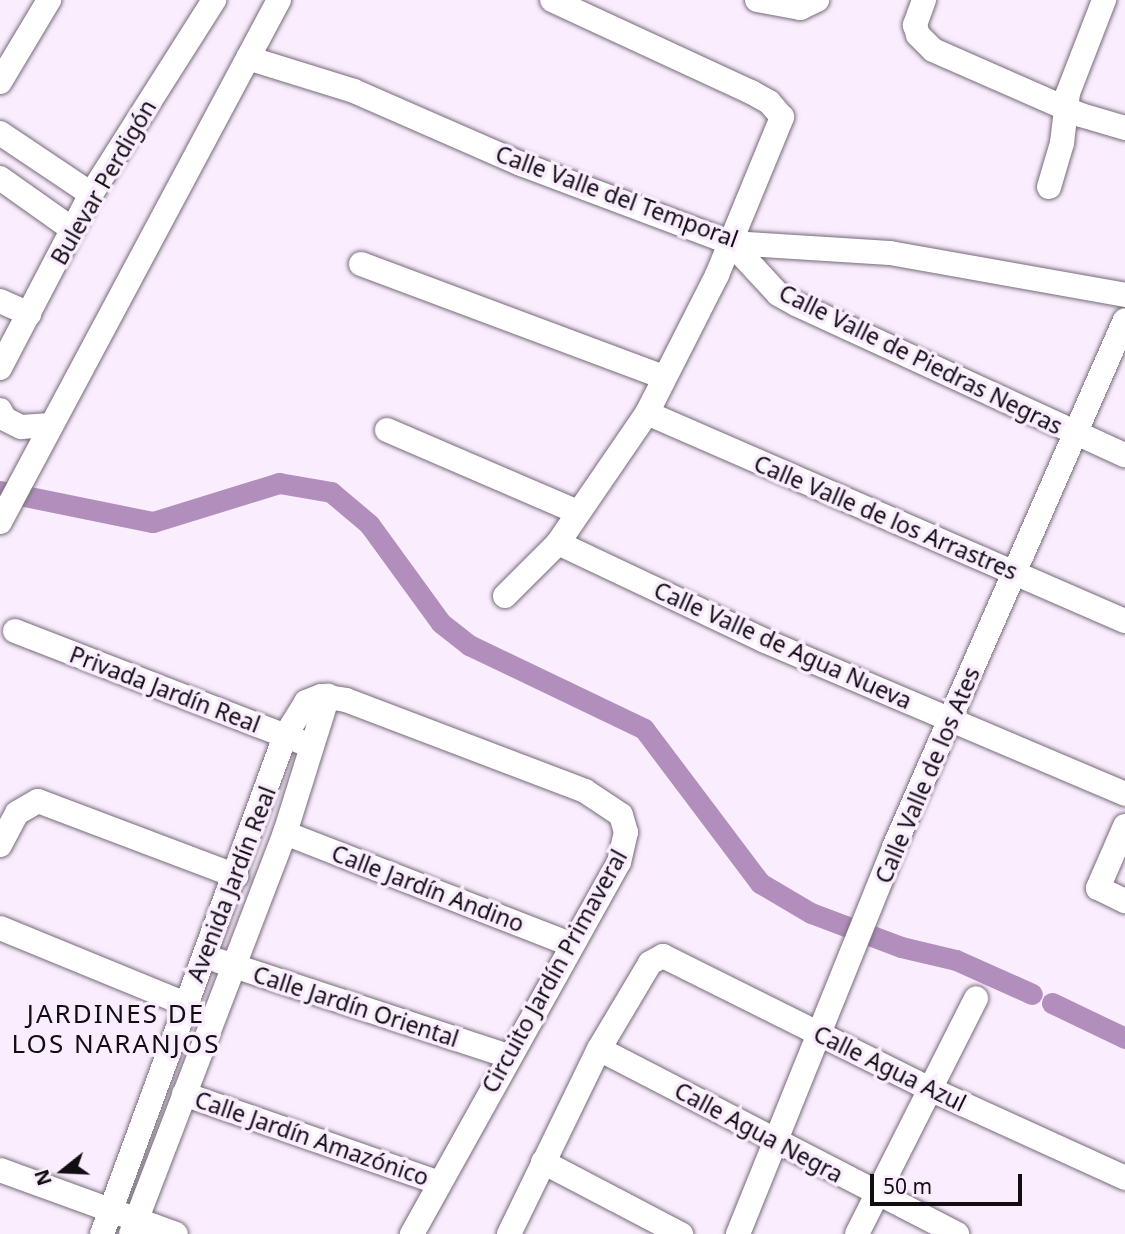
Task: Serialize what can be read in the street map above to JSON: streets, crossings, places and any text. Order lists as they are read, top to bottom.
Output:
{
  "streets": {
    "street": [
      "Bulevar Perdigón",
      "Calle Valle del Temporal",
      "Calle Valle de Piedras Negras",
      "Calle Valle de los Arrastres",
      "Calle Valle de Agua Nueva",
      "Privada Jardín Real",
      "Calle Valle de los Ates",
      "Avenida Jardín Real",
      "Calle Jardín Andino",
      "Circuito Jardín Primaveral",
      "Calle Jardín Oriental",
      "Calle Agua Azul",
      "Calle Agua Negra",
      "Calle Jardín Amazónico"
    ]
  },
  "crossings": [
    ["Calle Valle del Temporal", "Calle Valle de Piedras Negras"],
    ["Calle Valle de Piedras Negras", "Calle Valle de los Ates"],
    ["Calle Valle de los Arrastres", "Calle Valle de los Ates"],
    ["Calle Valle de Agua Nueva", "Calle Valle de los Ates"],
    ["Privada Jardín Real", "Avenida Jardín Real"],
    ["Calle Valle de los Ates", "Calle Agua Azul"],
    ["Calle Valle de los Ates", "Calle Agua Negra"],
    ["Avenida Jardín Real", "Calle Jardín Andino"],
    ["Avenida Jardín Real", "Circuito Jardín Primaveral"],
    ["Avenida Jardín Real", "Calle Jardín Oriental"],
    ["Avenida Jardín Real", "Calle Jardín Amazónico"],
    ["Calle Jardín Andino", "Circuito Jardín Primaveral"],
    ["Circuito Jardín Primaveral", "Calle Jardín Oriental"],
    ["Circuito Jardín Primaveral", "Calle Jardín Amazónico"],
    ["Calle Agua Azul", "Calle Agua Negra"]
  ],
  "districts": ["JARDINES DE LOS NARANJOS"],
  "scale_bar": "50 m",
  "north": "left"
}
